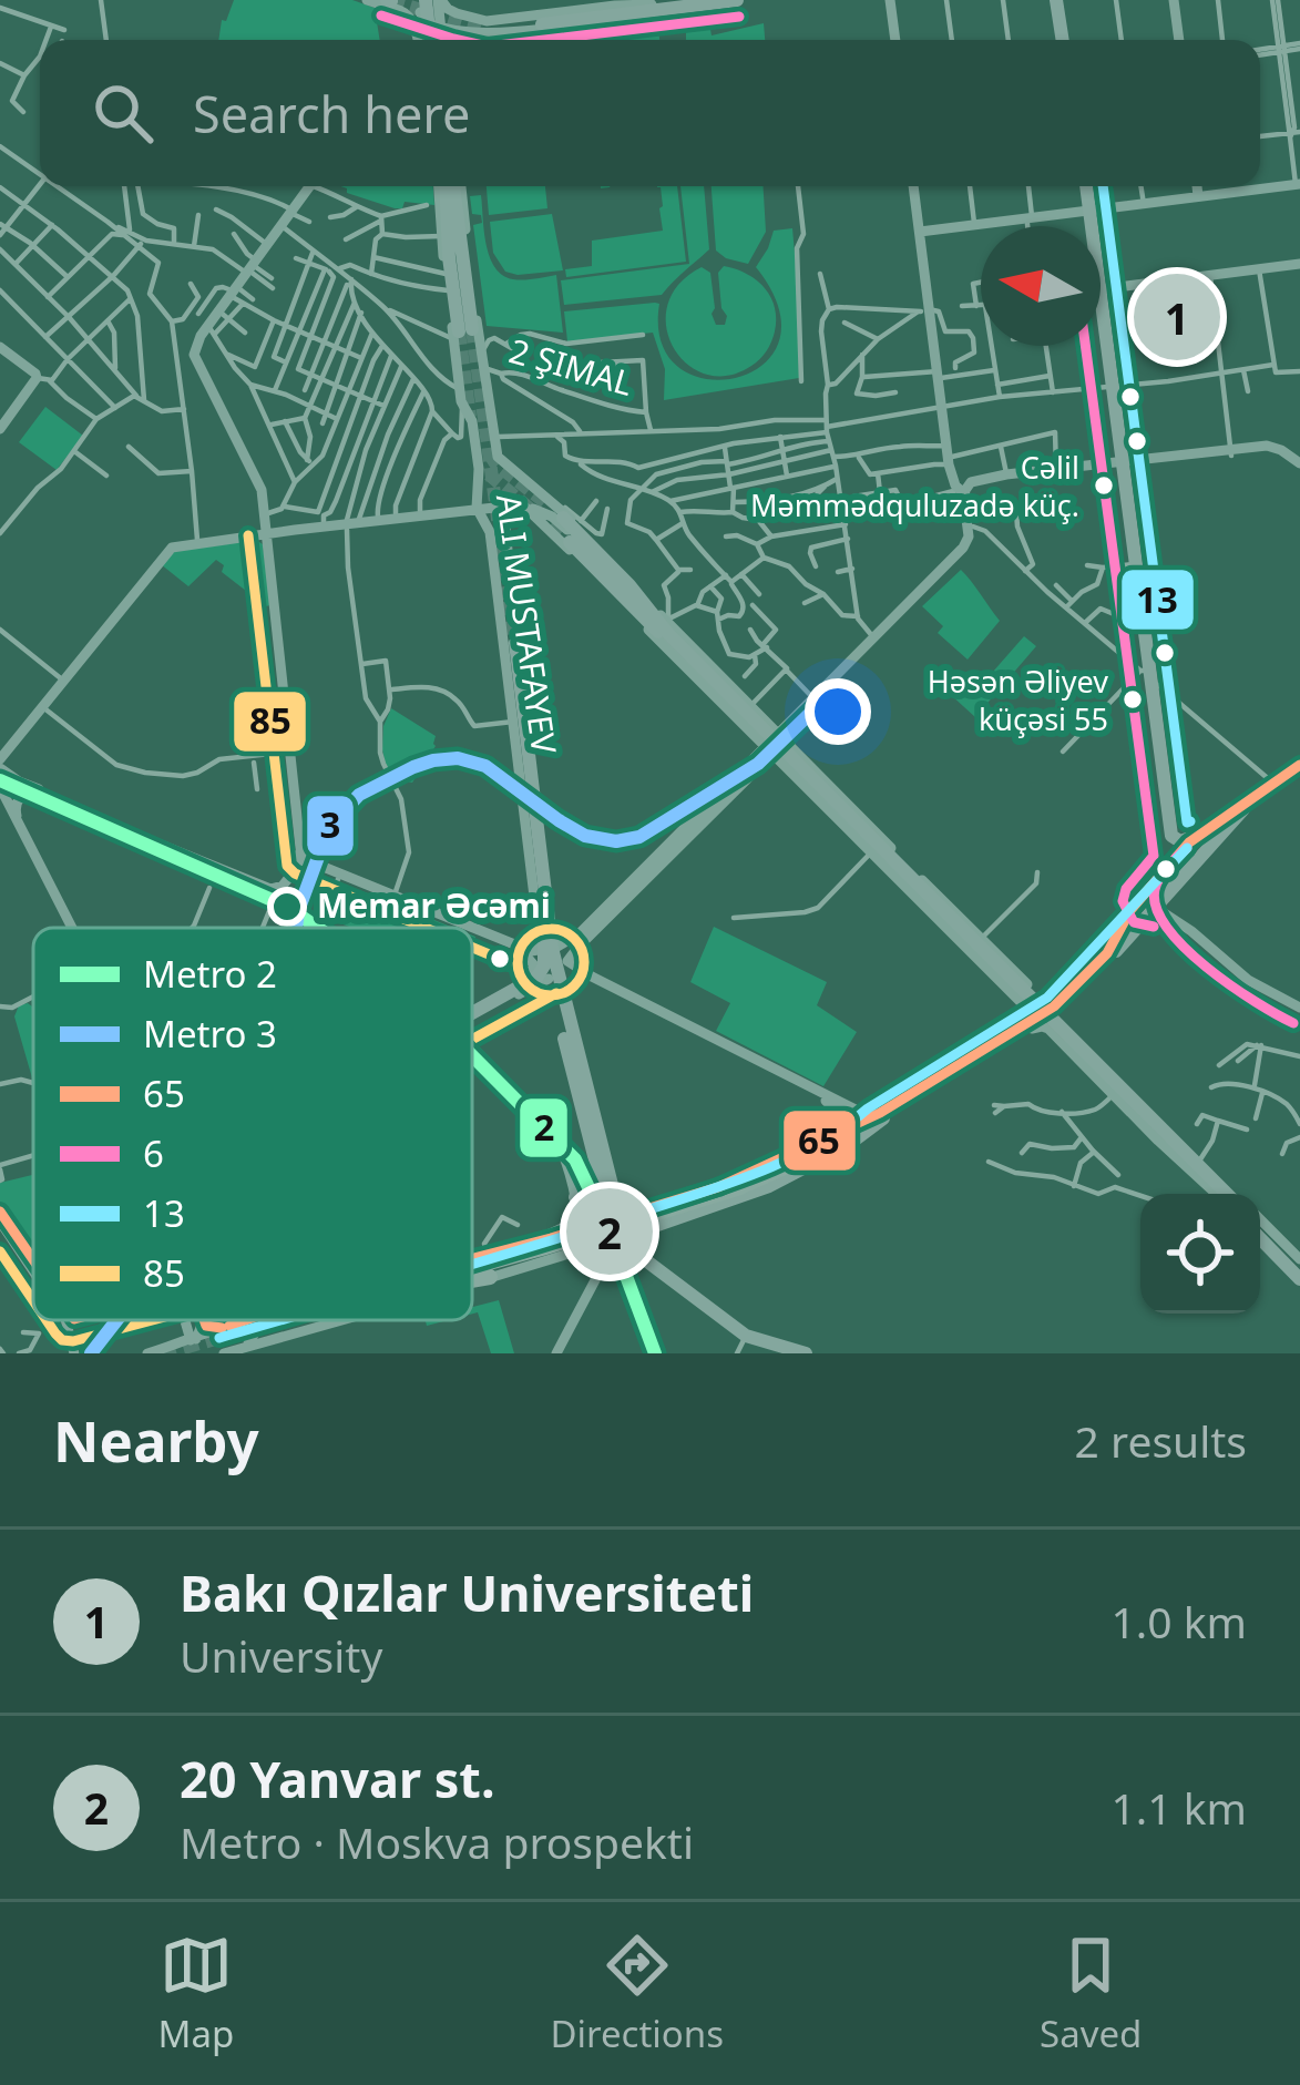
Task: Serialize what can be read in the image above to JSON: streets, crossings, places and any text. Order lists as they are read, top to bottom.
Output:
{
  "streets": {
    "street": ["2 ŞIMAL"]
  },
  "places": ["Cəlil Məmmədquluzadə küç.", "Həsən Əliyev küçəsi 55", "Memar Əcəmi"],
  "lines": [
    "transit line 6",
    "transit line 13",
    "transit line 85",
    "metro line 3",
    "transit line 65",
    "metro line 2"
  ],
  "legend": [
    "Metro 2",
    "Metro 3",
    "65",
    "6",
    "13",
    "85"
  ],
  "north": "left",
  "page": {
    "search": "Search here",
    "pins": ["1", "2"],
    "heading": ["Nearby", "2 results"],
    "list": [
      {
        "mark": "1",
        "name": "Bakı Qızlar Universiteti",
        "note": "University",
        "value": "1.0 km"
      },
      {
        "mark": "2",
        "name": "20 Yanvar st.",
        "note": "Metro · Moskva prospekti",
        "value": "1.1 km"
      }
    ],
    "nav": ["Map", "Directions", "Saved"]
  }
}
